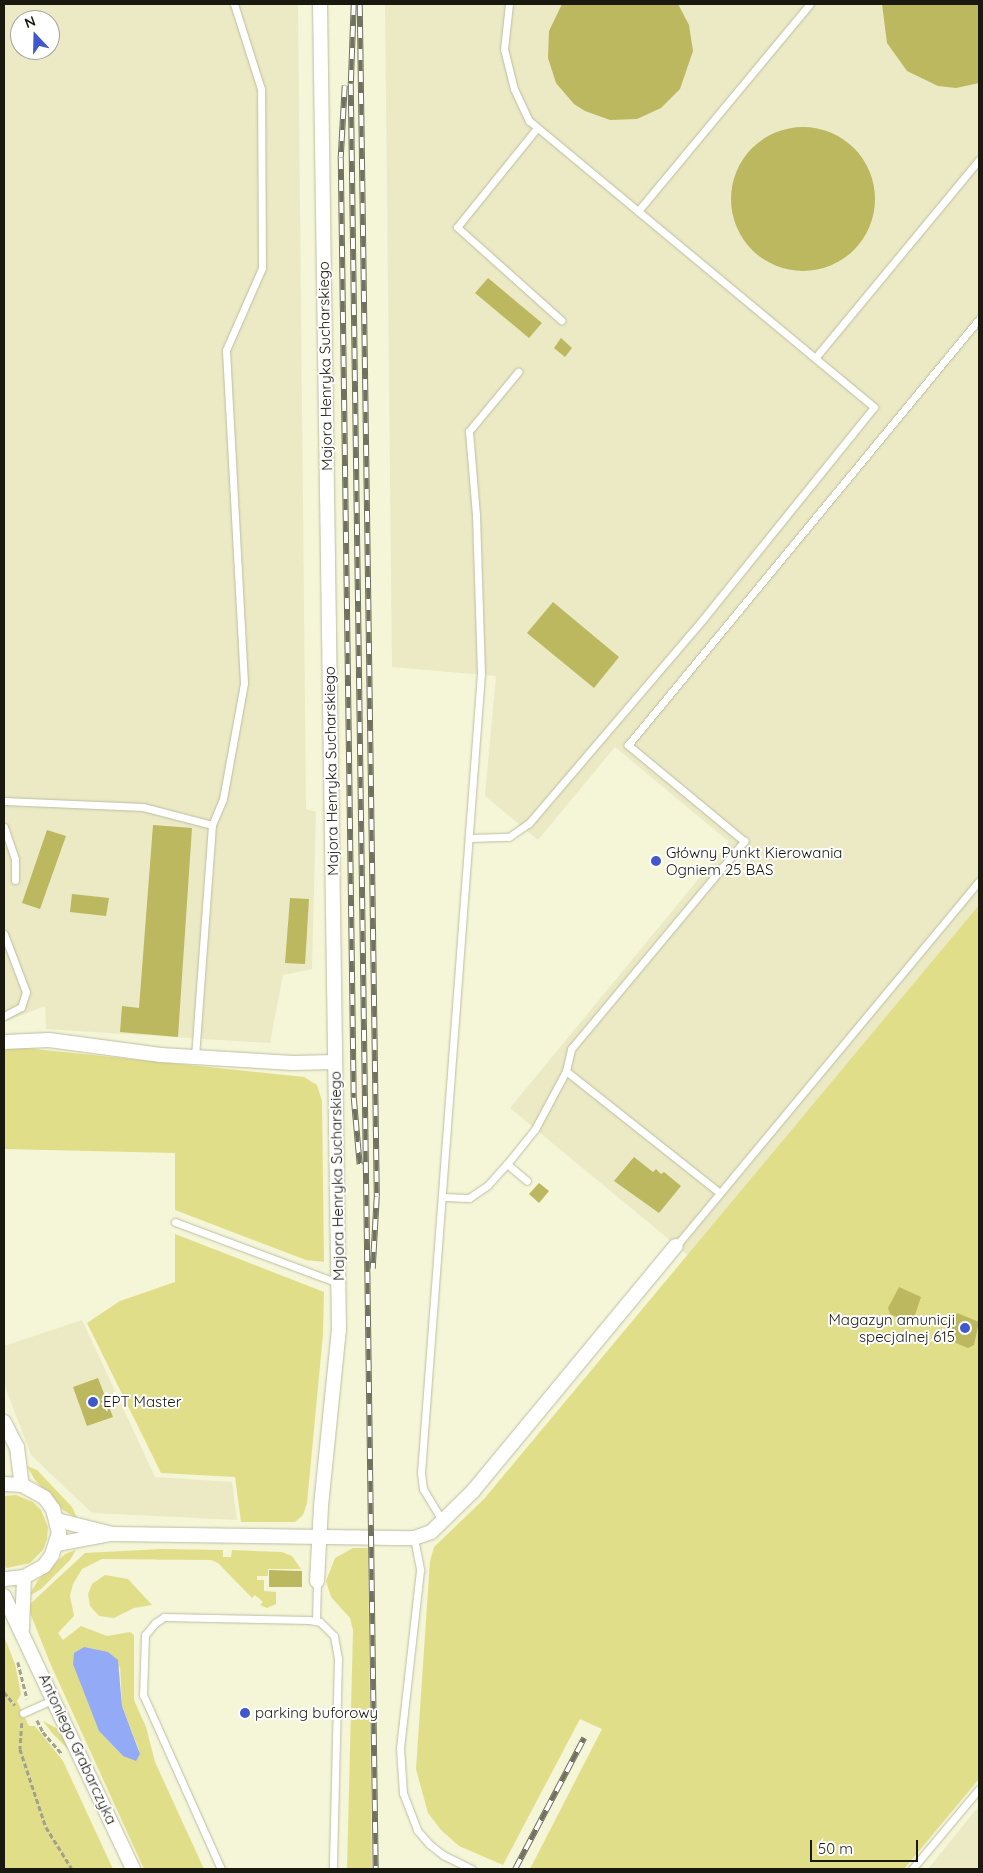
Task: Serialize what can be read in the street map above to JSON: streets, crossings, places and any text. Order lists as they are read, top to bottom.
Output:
{
  "streets": {
    "street": ["Majora Henryka Sucharskiego", "Antoniego Grabarczyka"]
  },
  "places": [
    "Główny Punkt Kierowania Ogniem 25 BAS",
    "Magazyn amunicji specjalnej 615",
    "EPT Master",
    "parking buforowy"
  ],
  "scale_bar": "50 m",
  "north": "top"
}
